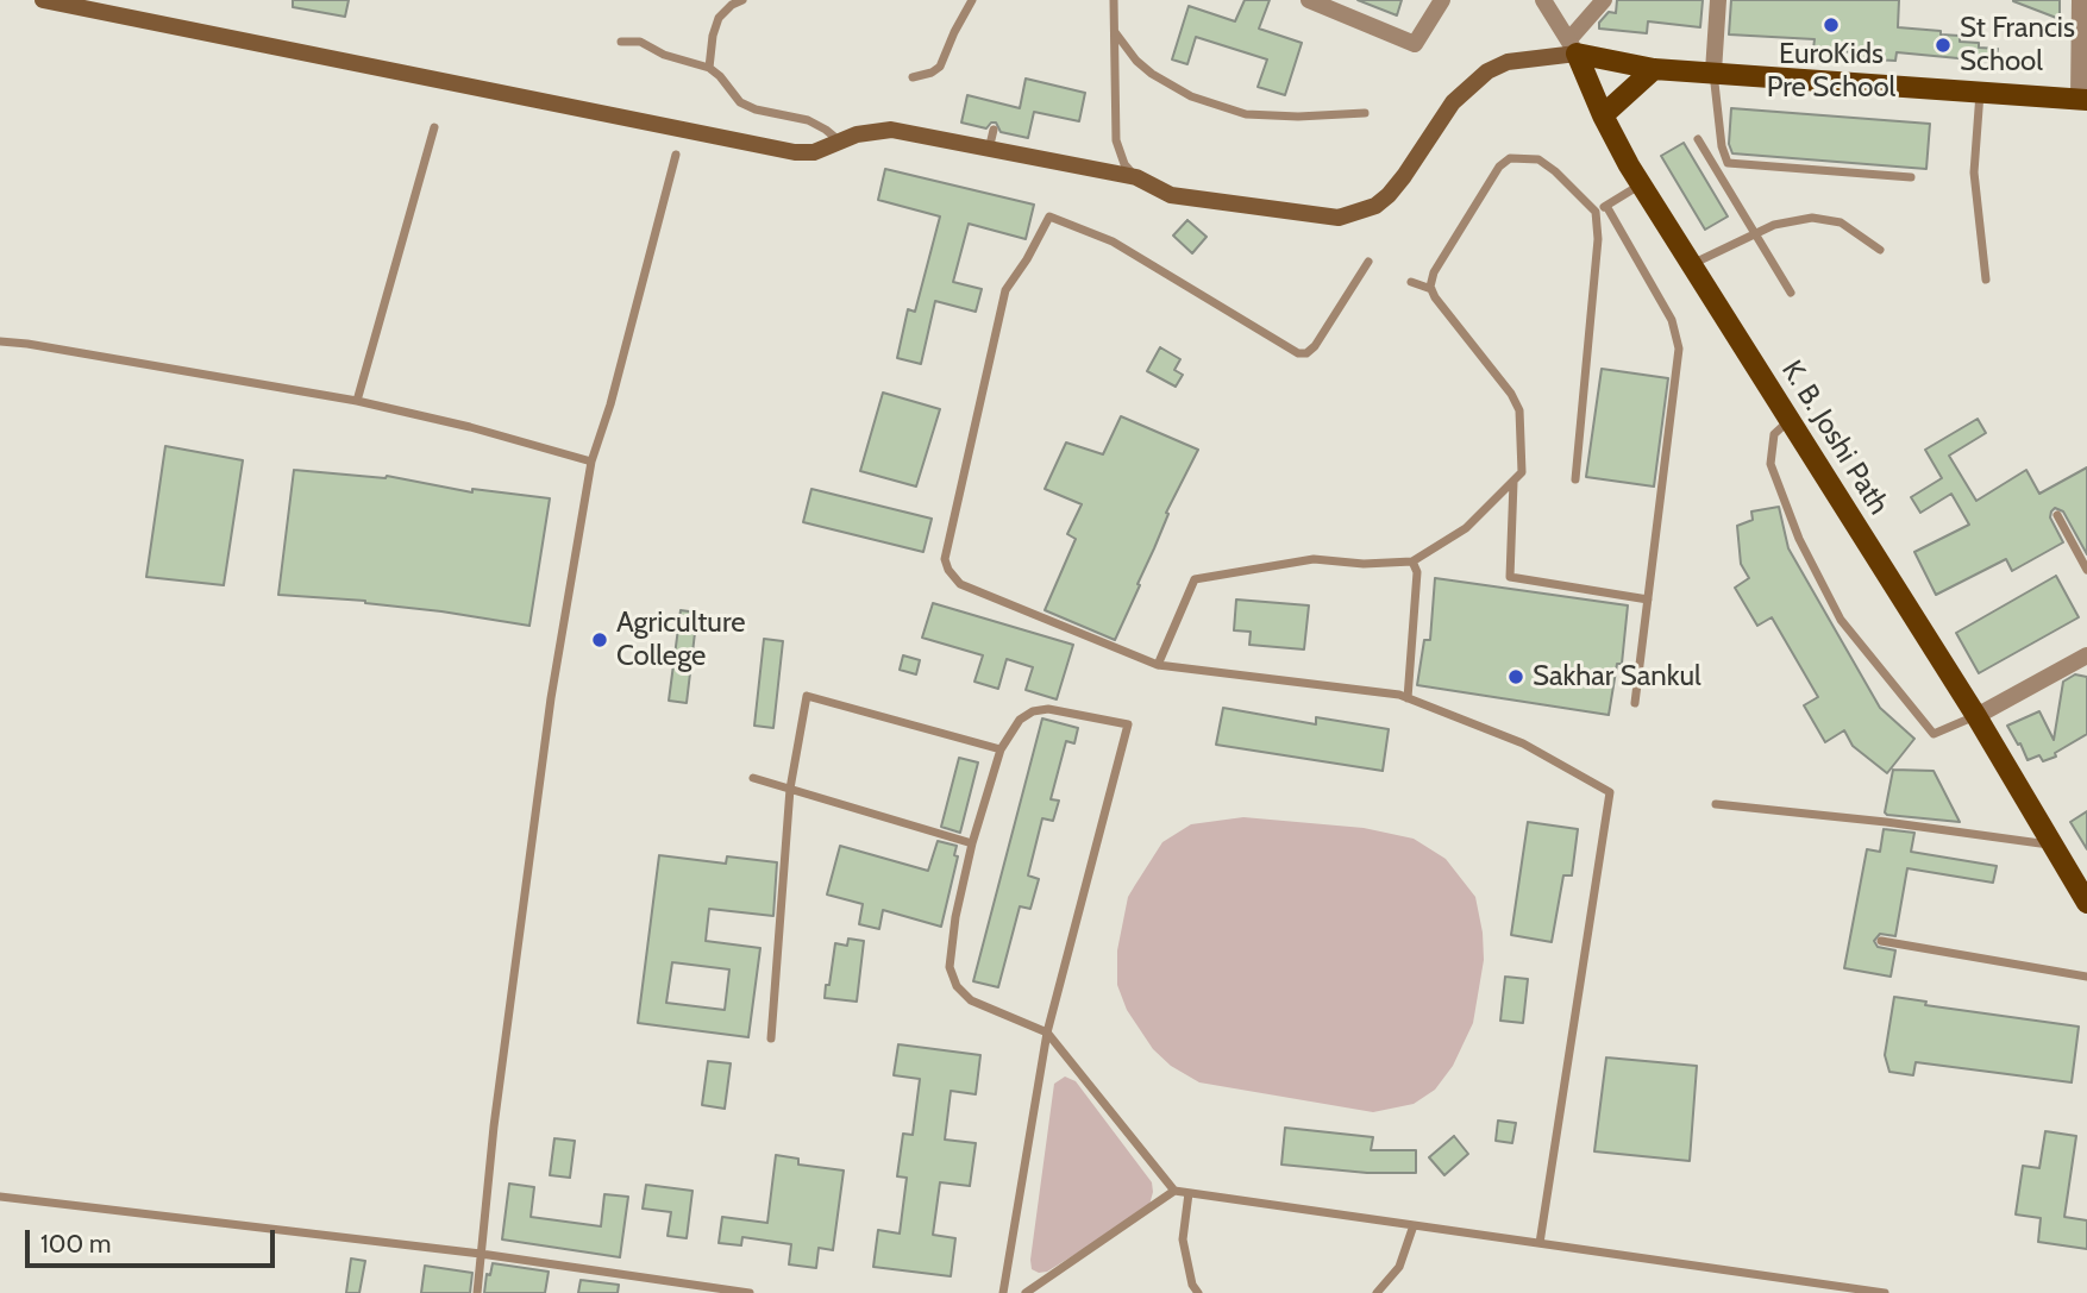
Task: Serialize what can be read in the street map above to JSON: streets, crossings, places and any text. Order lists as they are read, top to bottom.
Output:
{
  "streets": {
    "main road": ["K. B. Joshi Path"]
  },
  "places": [
    "EuroKids Pre School",
    "St Francis School",
    "Agriculture College",
    "Sakhar Sankul"
  ],
  "scale_bar": "100 m"
}
